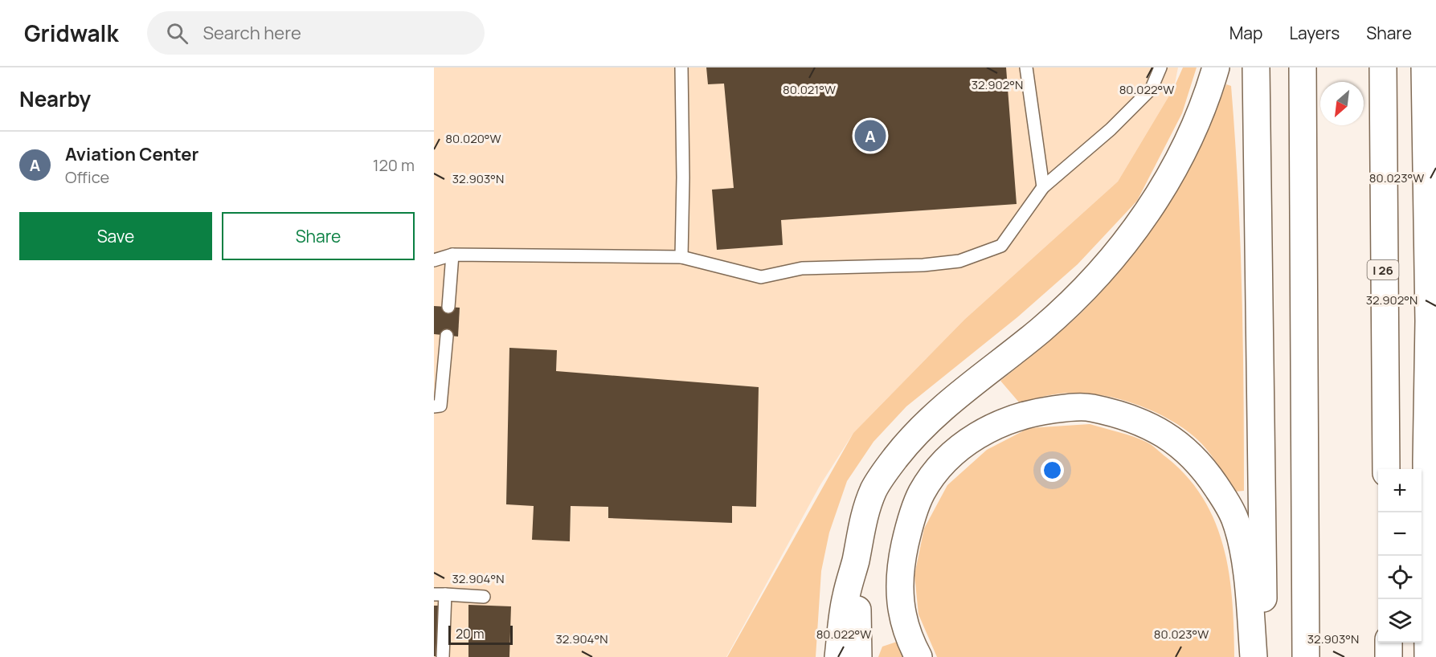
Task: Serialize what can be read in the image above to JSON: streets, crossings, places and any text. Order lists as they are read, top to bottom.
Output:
{
  "streets": {
    "highway": ["I 26"]
  },
  "scale_bar": "20 m",
  "north": "bottom left",
  "page": {
    "header": "Gridwalk",
    "search": "Search here",
    "nav": ["Map", "Layers", "Share"],
    "heading": "Nearby",
    "pins": "A",
    "list": [
      {
        "mark": "A",
        "name": "Aviation Center",
        "note": "Office",
        "value": "120 m"
      }
    ],
    "buttons": ["Save", "Share"],
    "map_buttons": ["+", "−"],
    "scale": "20 m"
  },
  "coordinates": [
    "32.902°N",
    "80.021°W",
    "80.022°W",
    "80.020°W",
    "80.023°W",
    "32.903°N",
    "32.904°N"
  ]
}
